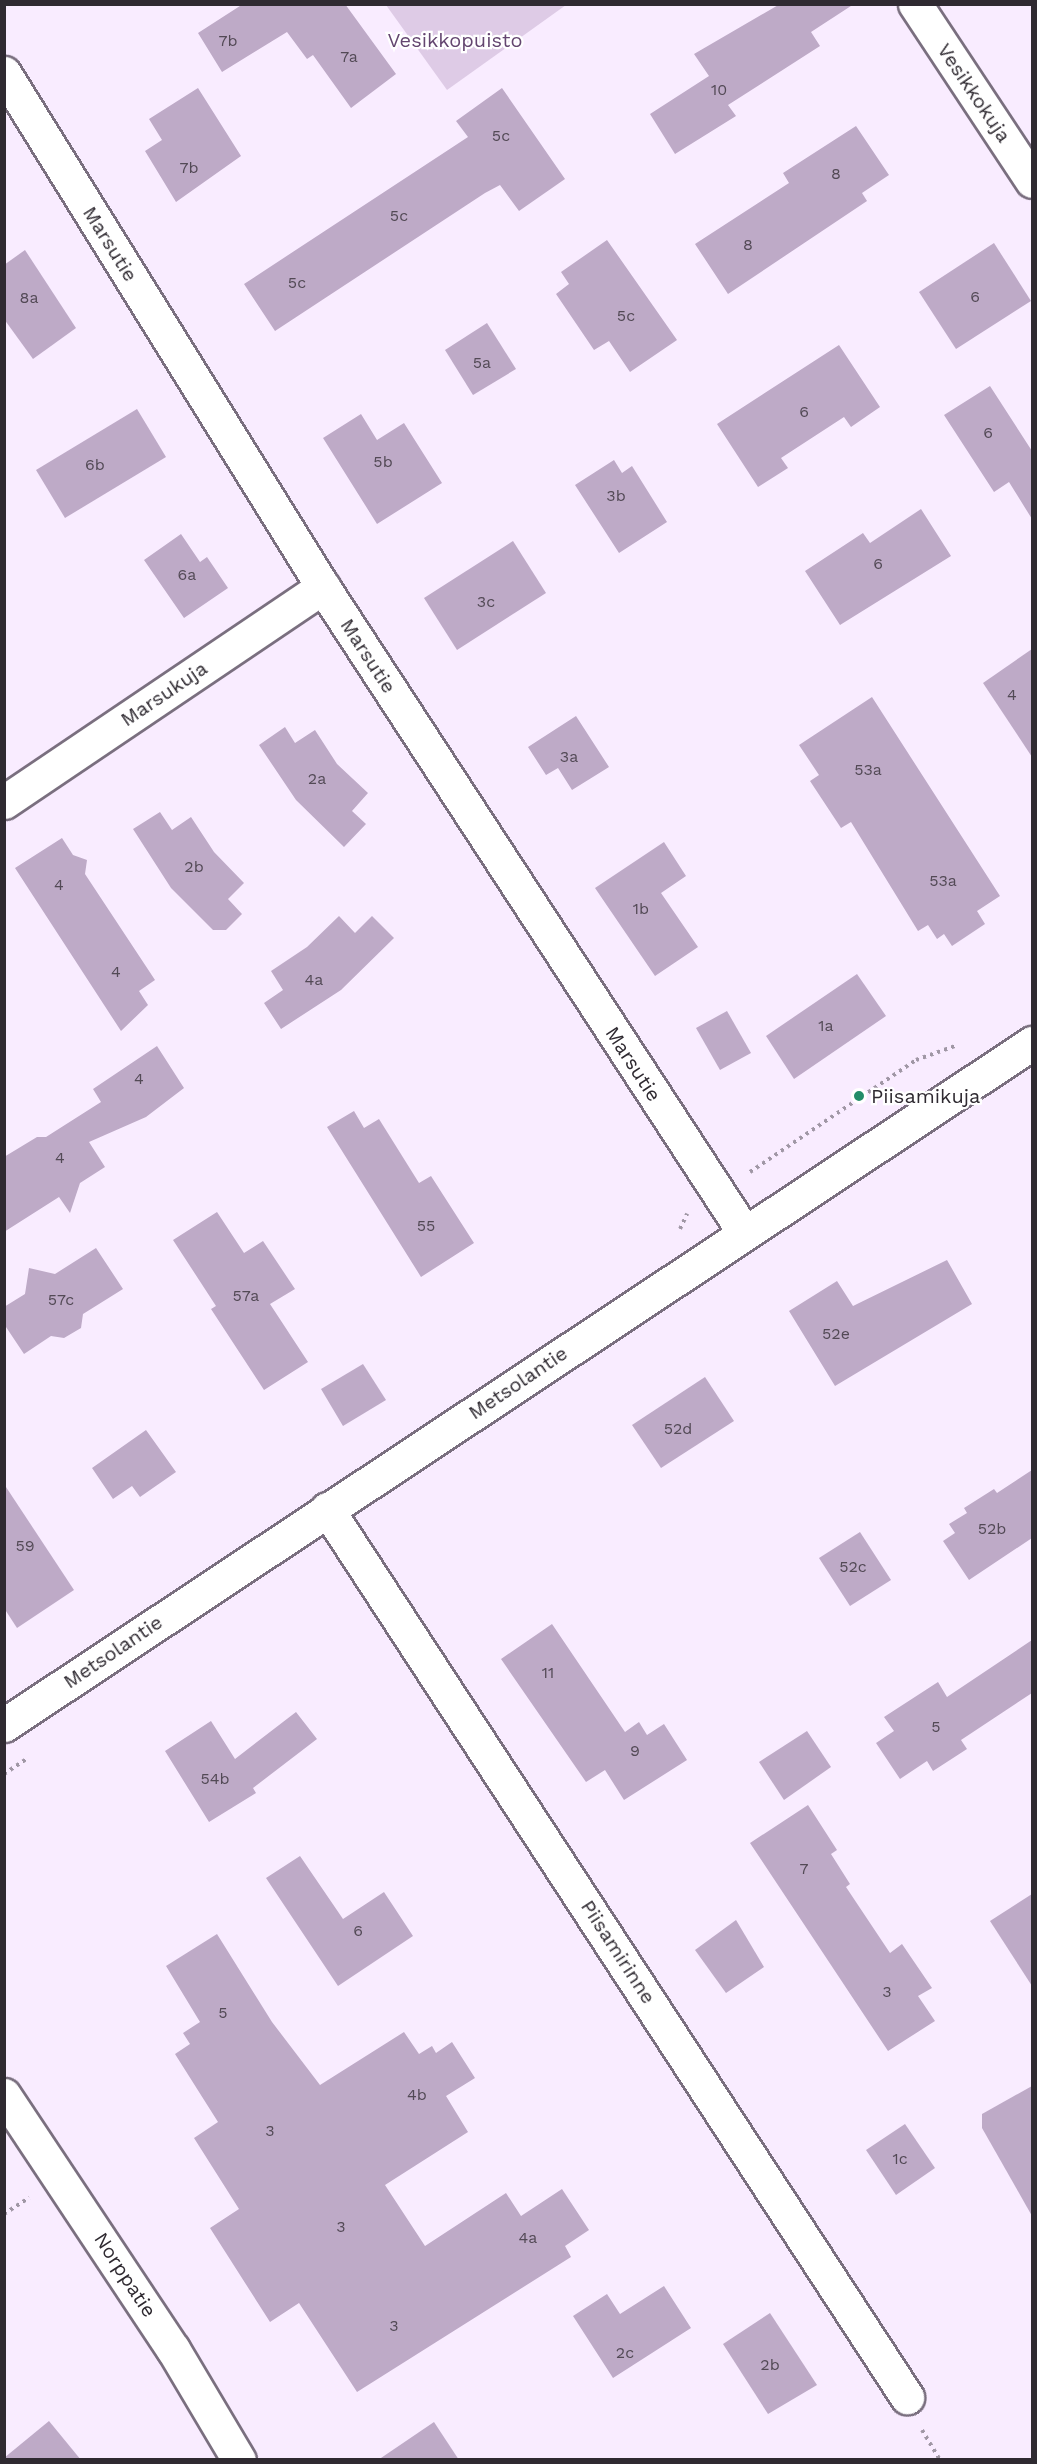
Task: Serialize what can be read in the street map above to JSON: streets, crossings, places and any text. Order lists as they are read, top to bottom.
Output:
{
  "streets": {
    "street": [
      "Vesikkokuja",
      "Marsutie",
      "Marsukuja",
      "Metsolantie",
      "Piisamirinne",
      "Norppatie"
    ]
  },
  "crossings": [
    ["Marsutie", "Marsukuja"],
    ["Marsutie", "Metsolantie"],
    ["Metsolantie", "Piisamirinne"]
  ],
  "parks": ["Vesikkopuisto"],
  "places": ["Piisamikuja"],
  "house_numbers": [
    "7b",
    "7a",
    "10",
    "5c",
    "7b",
    "8",
    "5c",
    "8",
    "5c",
    "6",
    "8a",
    "5c",
    "5a",
    "6",
    "6",
    "5b",
    "6b",
    "3b",
    "6",
    "6a",
    "3c",
    "4",
    "3a",
    "53a",
    "2a",
    "2b",
    "53a",
    "4",
    "1b",
    "4",
    "4a",
    "1a",
    "4",
    "4",
    "55",
    "57a",
    "57c",
    "52e",
    "52d",
    "52b",
    "59",
    "52c",
    "11",
    "5",
    "9",
    "54b",
    "7",
    "6",
    "3",
    "5",
    "4b",
    "3",
    "1c",
    "3",
    "4a",
    "3",
    "2c",
    "2b"
  ]
}
